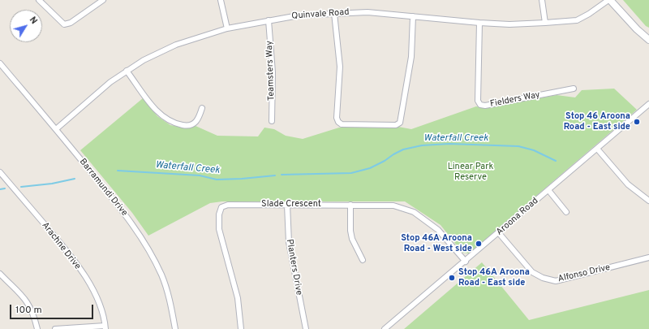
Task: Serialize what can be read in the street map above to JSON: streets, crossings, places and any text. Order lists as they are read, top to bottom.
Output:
{
  "streets": {
    "street": [
      "Quinvale Road",
      "Teamsters Way",
      "Fielders Way",
      "Barramundi Drive",
      "Slade Crescent",
      "Aroona Road",
      "Arachne Drive",
      "Planters Drive",
      "Alfonso Drive"
    ]
  },
  "crossings": [
    ["Quinvale Road", "Teamsters Way"],
    ["Quinvale Road", "Fielders Way"],
    ["Quinvale Road", "Barramundi Drive"],
    ["Slade Crescent", "Aroona Road"],
    ["Slade Crescent", "Planters Drive"],
    ["Aroona Road", "Alfonso Drive"]
  ],
  "water": ["Waterfall Creek"],
  "parks": ["Linear Park Reserve"],
  "places": ["Stop 46 Aroona Road - East side", "Stop 46A Aroona Road - West side", "Stop 46A Aroona Road - East side"],
  "scale_bar": "100 m",
  "north": "top right"
}
